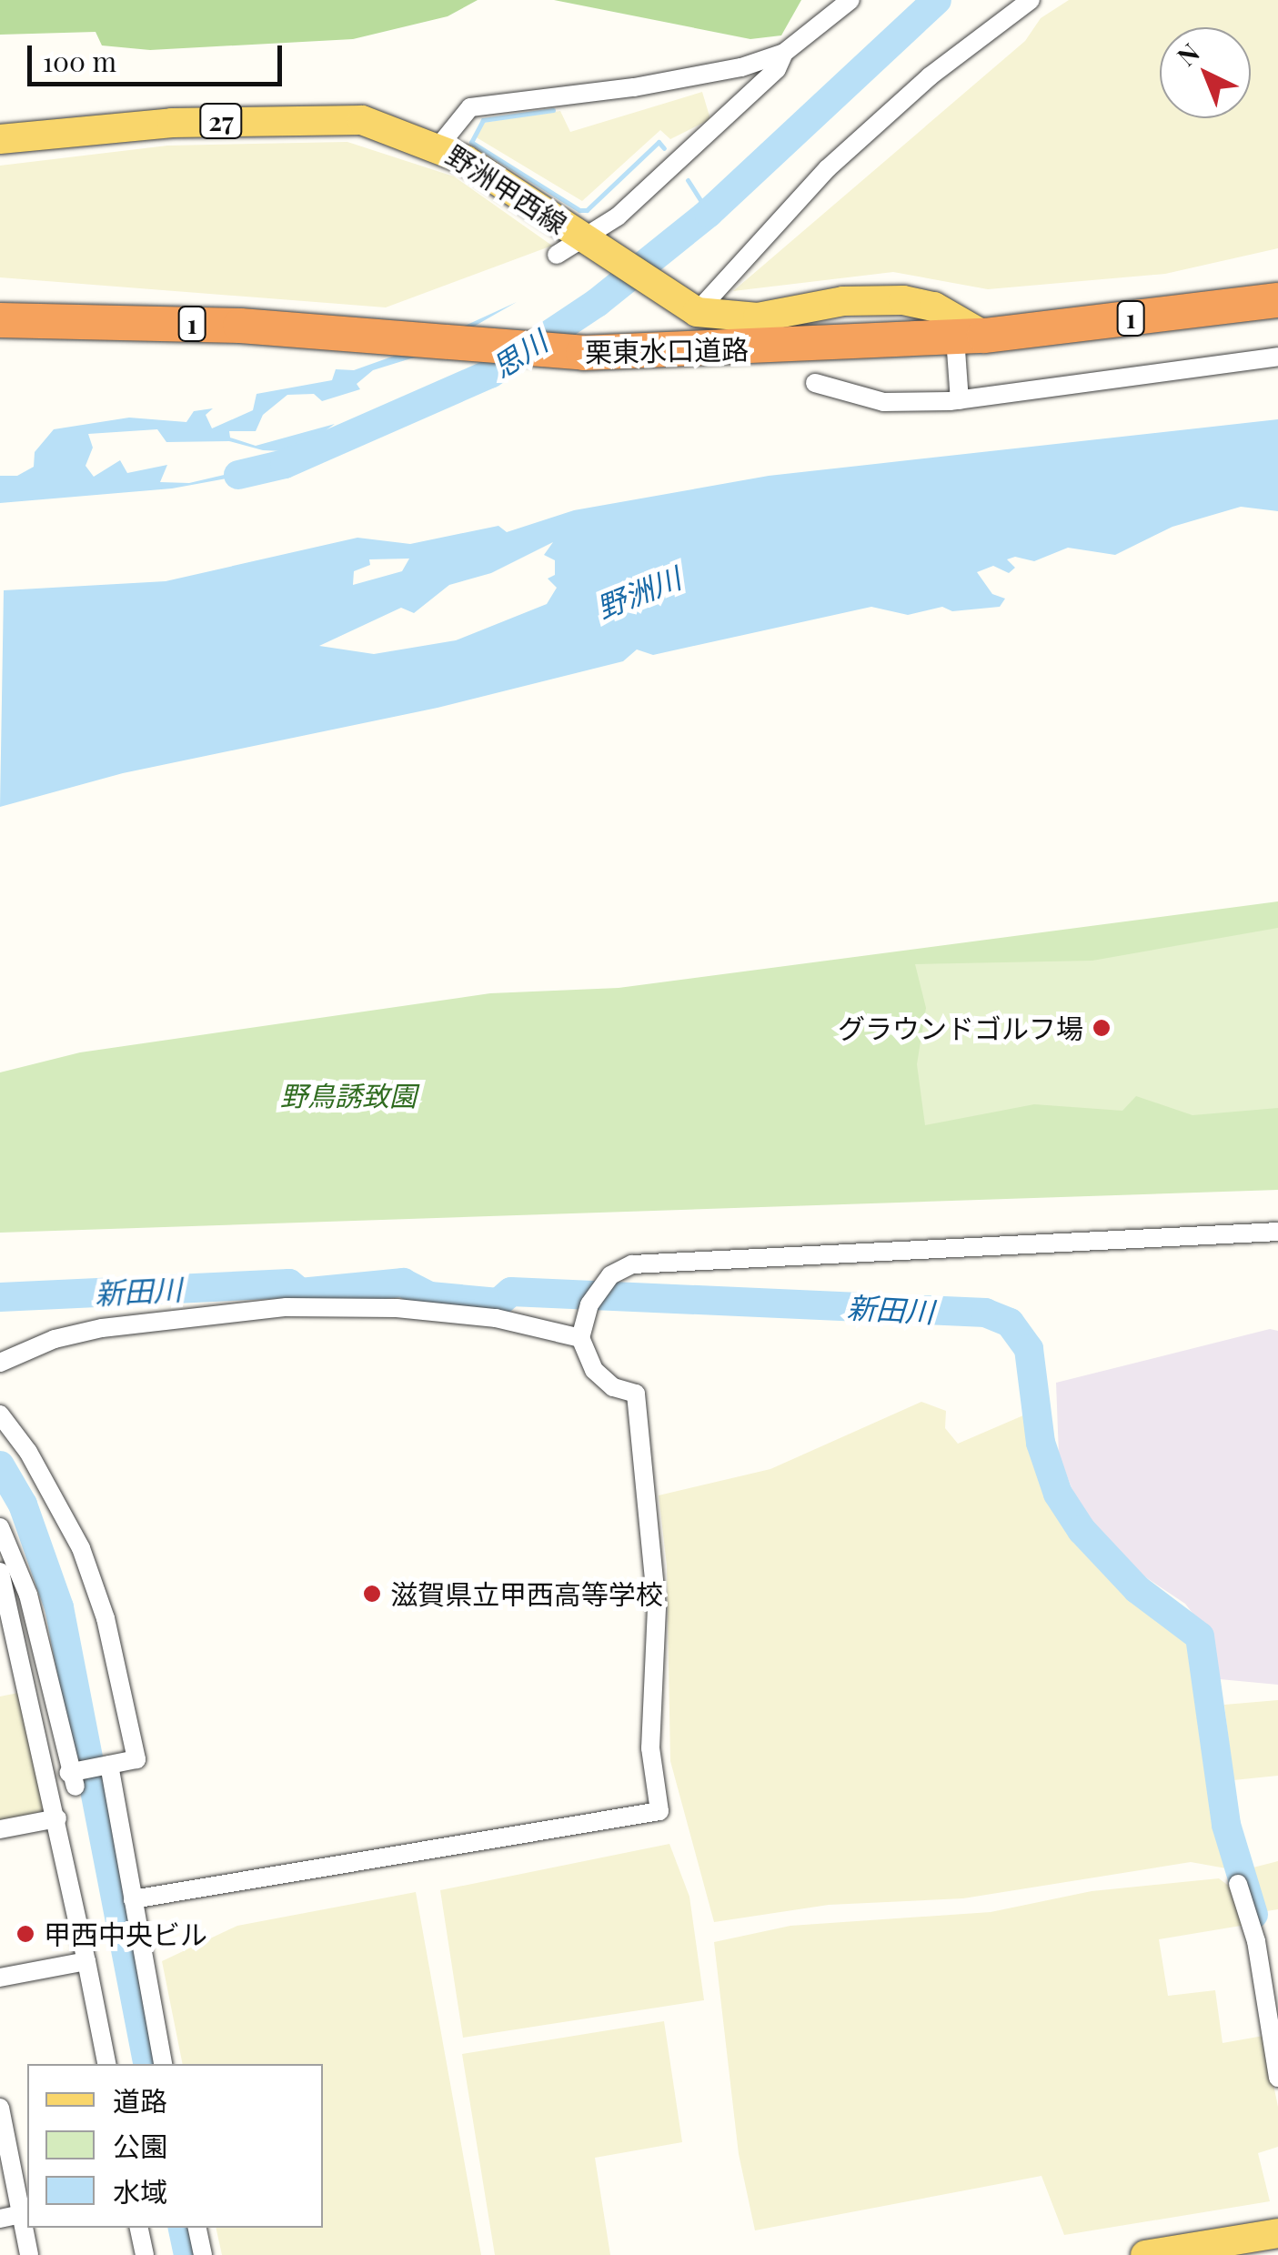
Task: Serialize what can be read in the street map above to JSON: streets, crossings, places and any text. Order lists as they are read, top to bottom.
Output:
{
  "streets": {
    "highway": ["1", "栗東水口道路"],
    "main road": ["27", "野洲甲西線"]
  },
  "crossings": [
    ["野洲甲西線", "栗東水口道路"]
  ],
  "water": ["思川", "野洲川", "新田川"],
  "parks": ["野鳥誘致園"],
  "places": ["グラウンドゴルフ場", "滋賀県立甲西高等学校", "甲西中央ビル"],
  "legend": ["道路", "公園", "水域"],
  "scale_bar": "100 m",
  "north": "top left"
}
